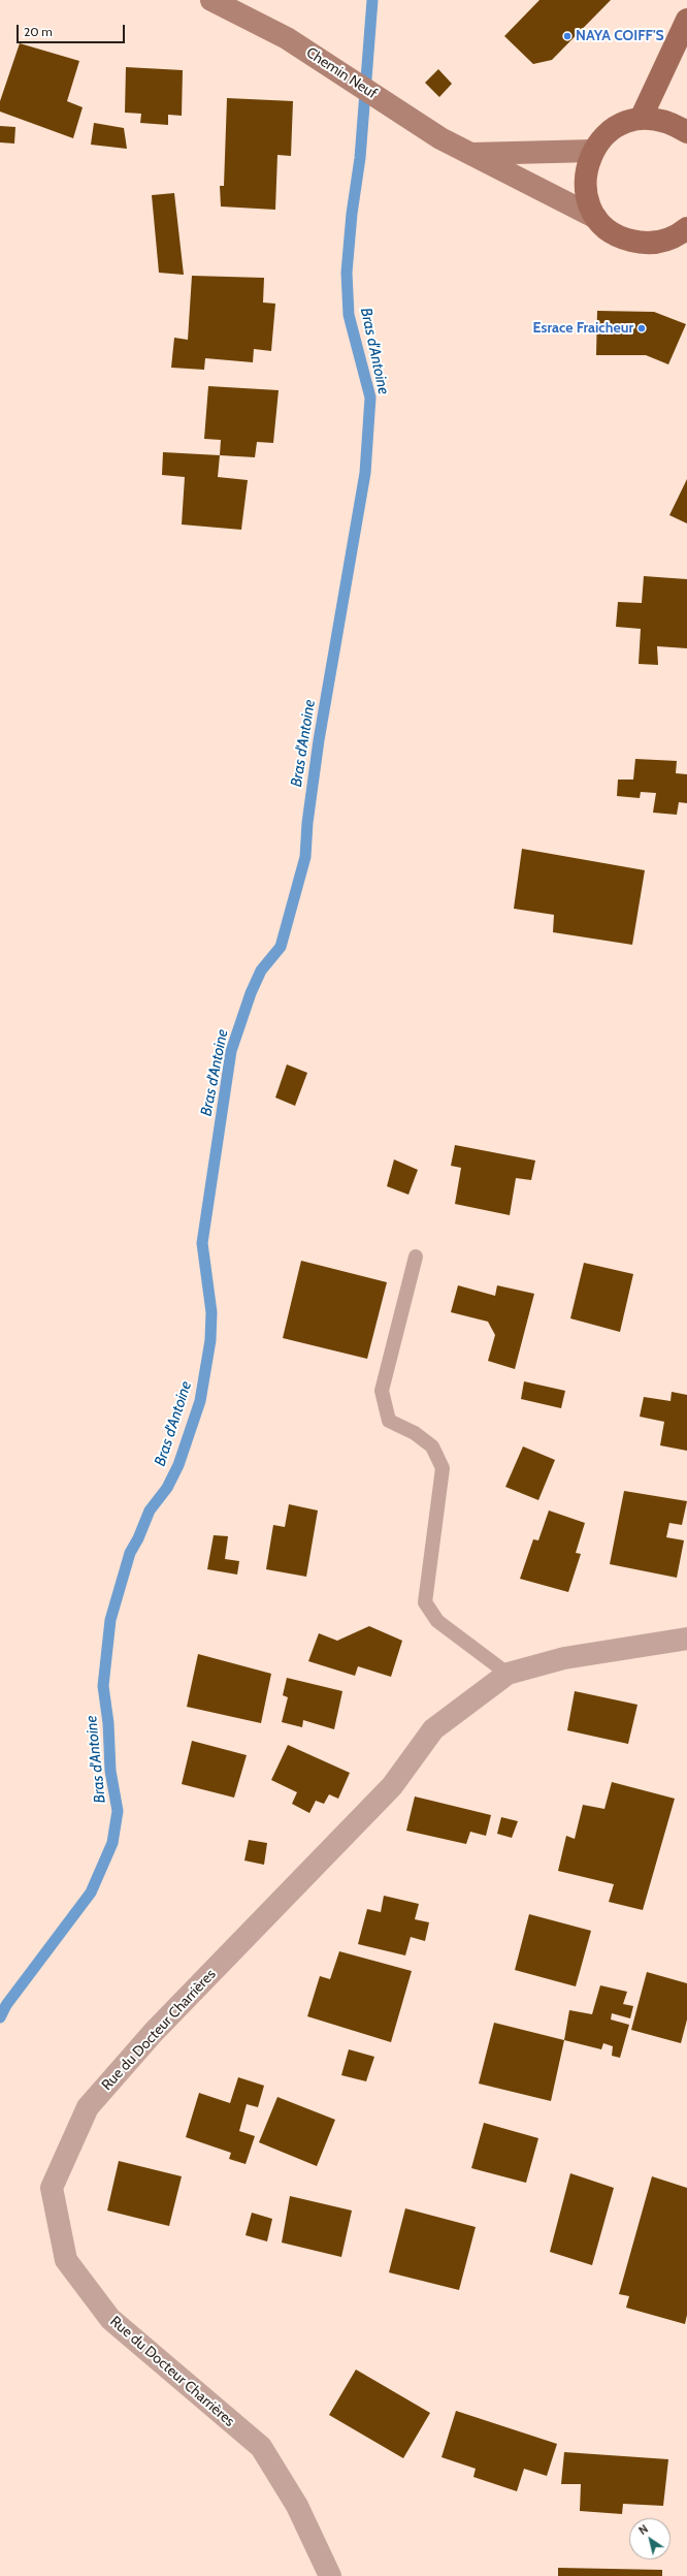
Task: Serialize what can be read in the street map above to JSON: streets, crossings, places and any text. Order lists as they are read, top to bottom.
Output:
{
  "streets": {
    "main road": ["Chemin Neuf"],
    "street": ["Rue du Docteur Charrières"]
  },
  "water": ["Bras d'Antoine"],
  "places": ["NAYA COIFF'S", "Esrace Fraicheur"],
  "scale_bar": "20 m",
  "north": "top left"
}
